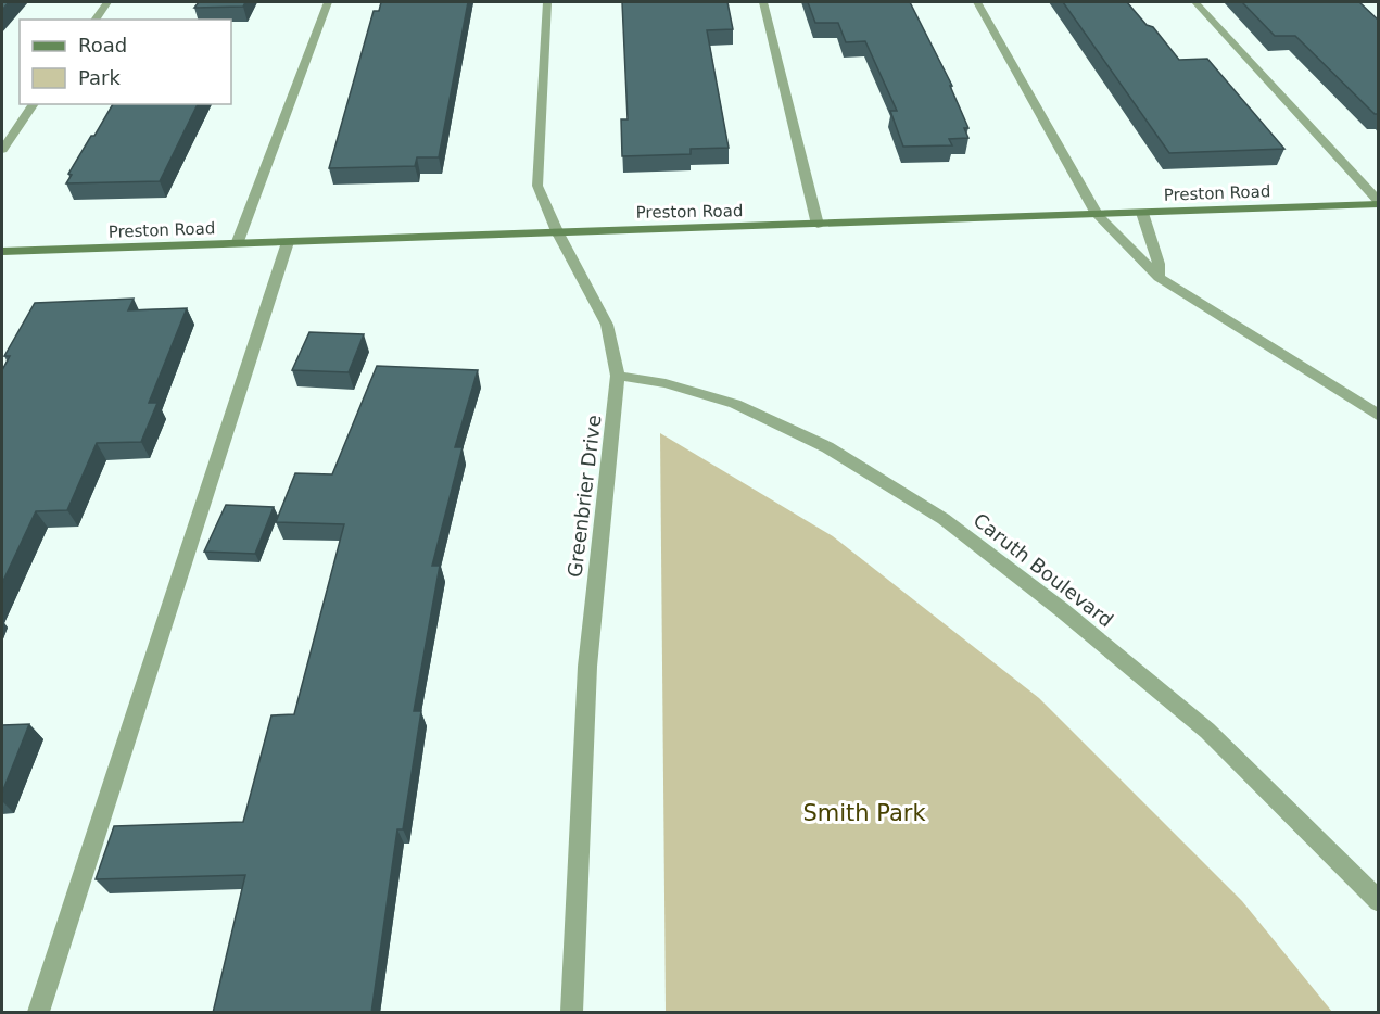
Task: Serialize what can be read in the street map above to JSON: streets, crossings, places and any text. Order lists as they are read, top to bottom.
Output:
{
  "streets": {
    "main road": ["Preston Road"],
    "street": ["Greenbrier Drive", "Caruth Boulevard"]
  },
  "crossings": [
    ["Preston Road", "Greenbrier Drive"],
    ["Greenbrier Drive", "Caruth Boulevard"]
  ],
  "parks": ["Smith Park"],
  "legend": ["Road", "Park"]
}
